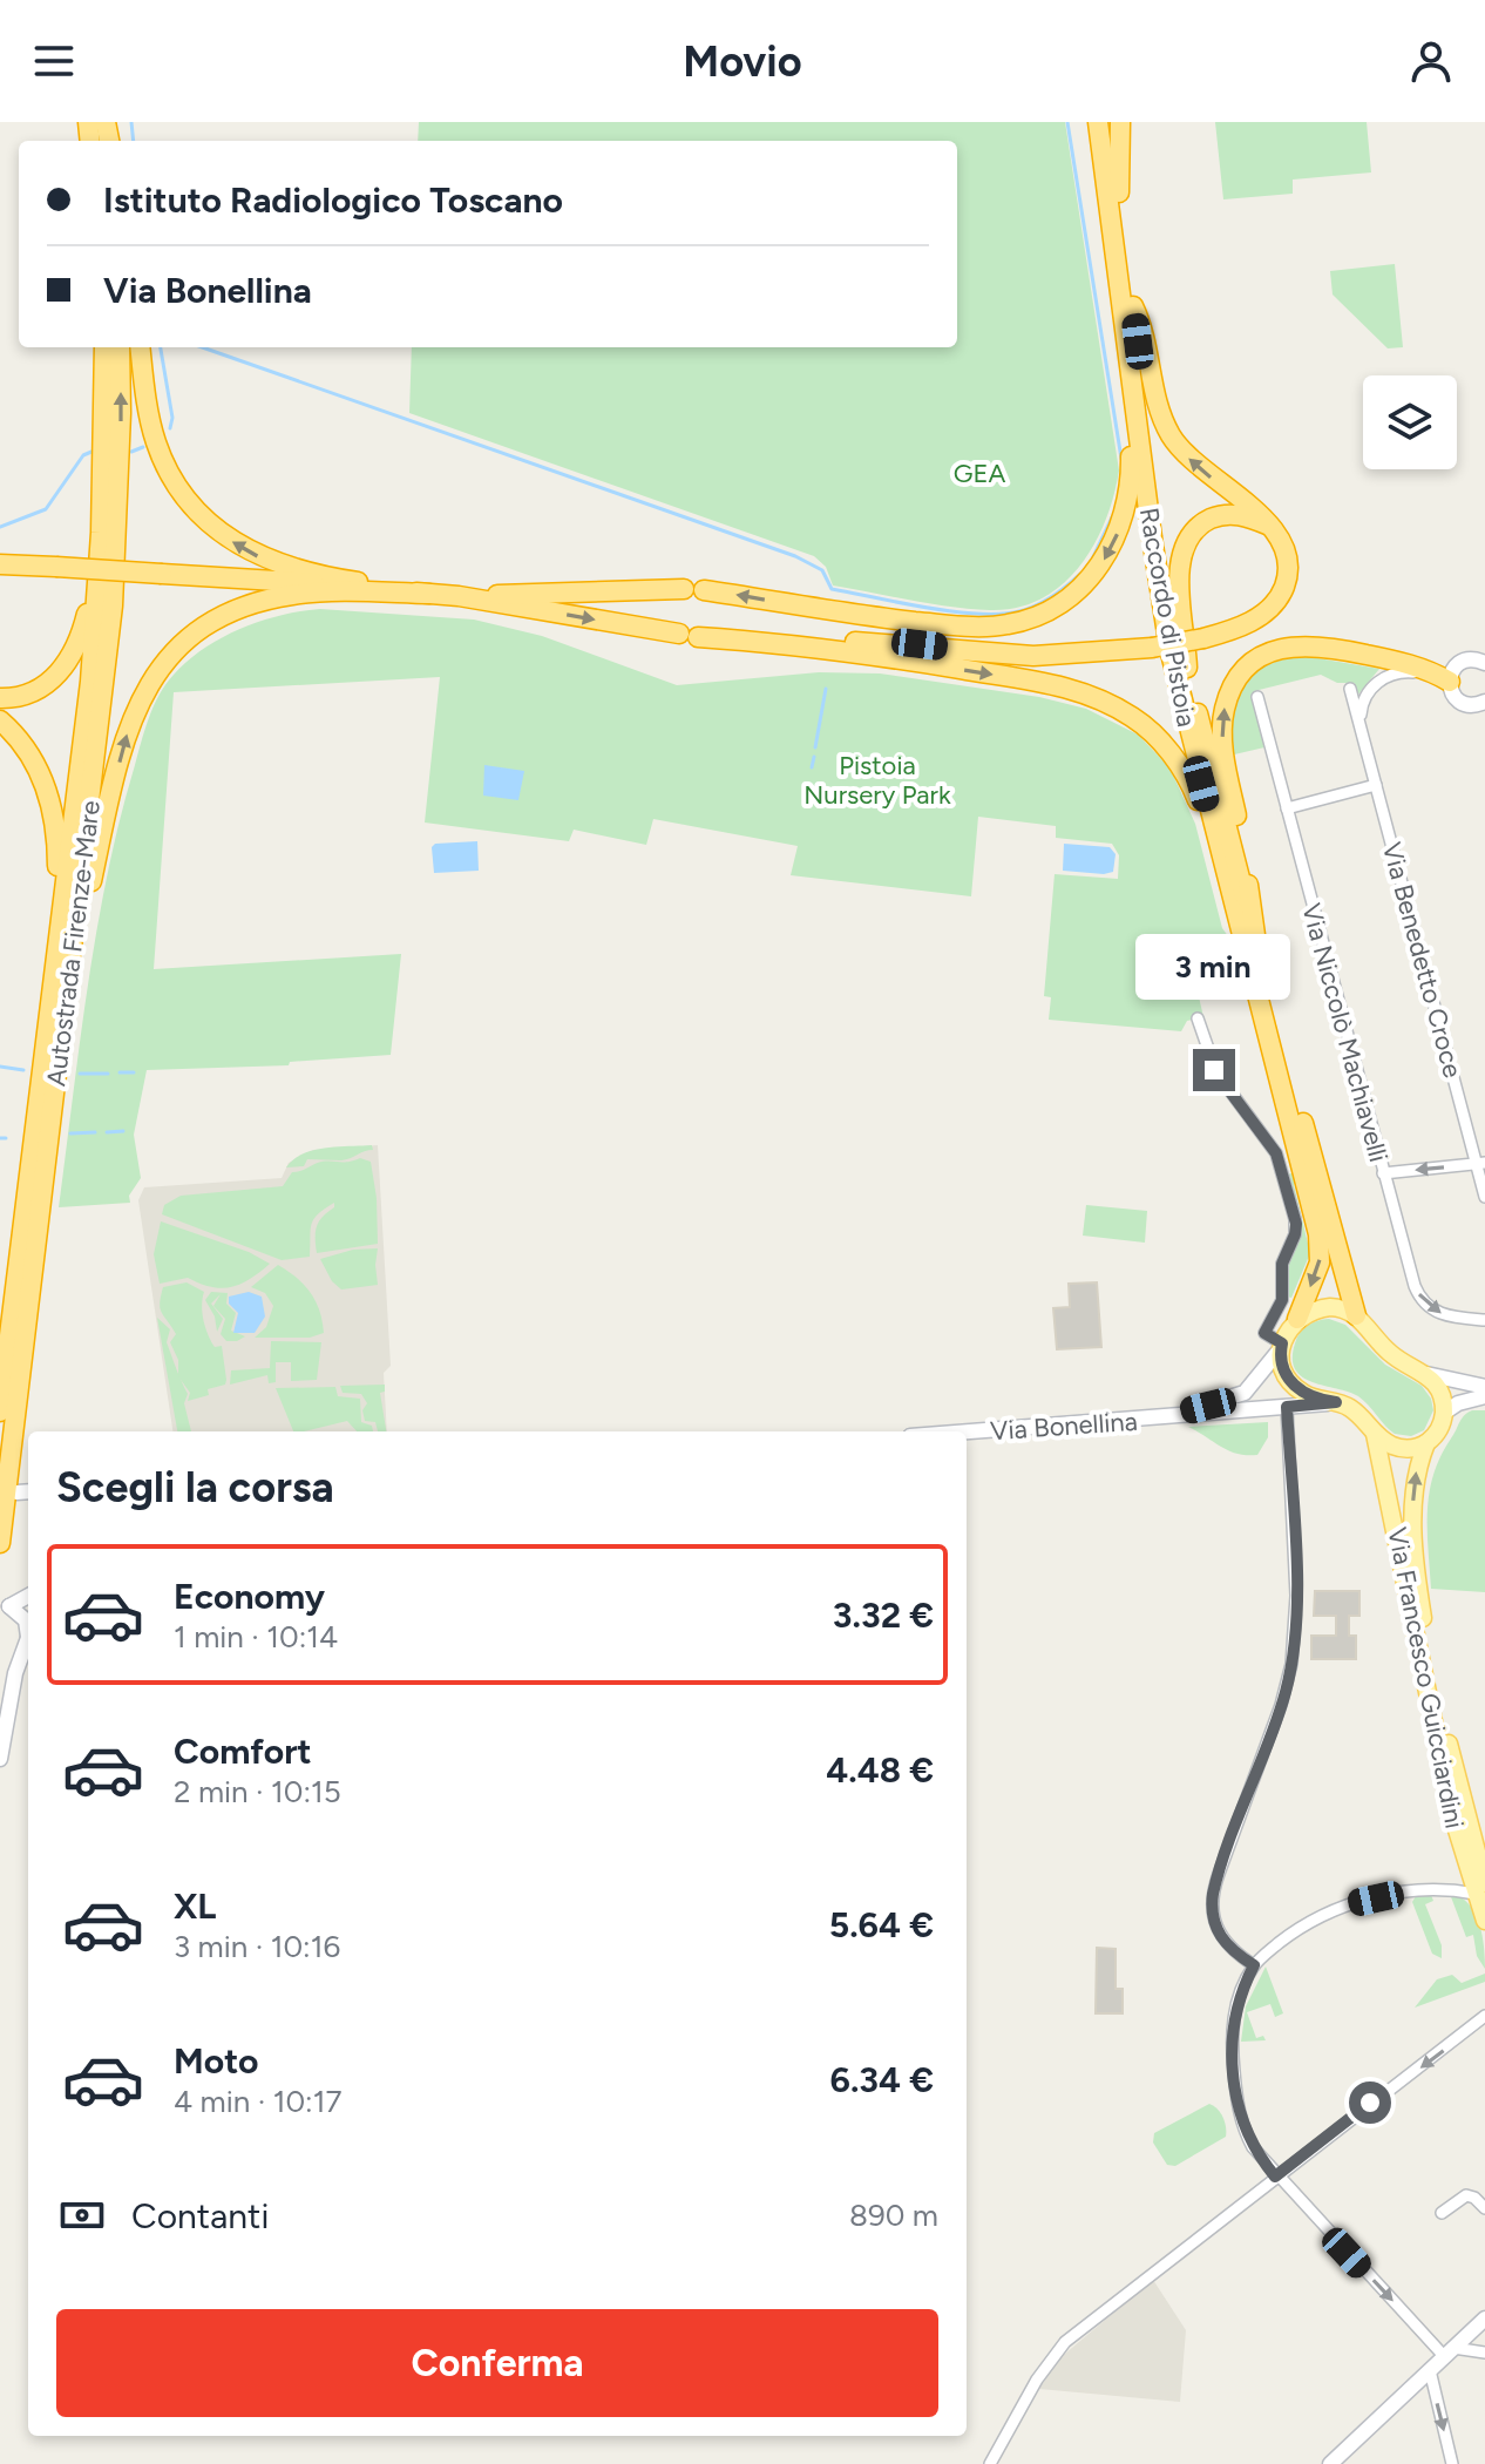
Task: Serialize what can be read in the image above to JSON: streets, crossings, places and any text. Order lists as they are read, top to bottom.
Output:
{
  "streets": {
    "highway": ["Raccordo di Pistoia", "Autostrada Firenze-Mare"],
    "main road": ["Via Bonellina", "Via Francesco Guicciardini"],
    "street": ["Via Benedetto Croce", "Via Niccolò Machiavelli"]
  },
  "parks": ["GEA", "Pistoia Nursery Park"],
  "page": {
    "header": "Movio",
    "banner": ["Istituto Radiologico Toscano", "Via Bonellina"],
    "bubble": "3 min",
    "heading": "Scegli la corsa",
    "list": [
      {
        "name": "Economy",
        "note": "1 min · 10:14",
        "value": "3.32 €"
      },
      {
        "name": "Comfort",
        "note": "2 min · 10:15",
        "value": "4.48 €"
      },
      {
        "name": "XL",
        "note": "3 min · 10:16",
        "value": "5.64 €"
      },
      {
        "name": "Moto",
        "note": "4 min · 10:17",
        "value": "6.34 €"
      }
    ],
    "pay": ["Contanti", "890 m"],
    "buttons": "Conferma"
  }
}
